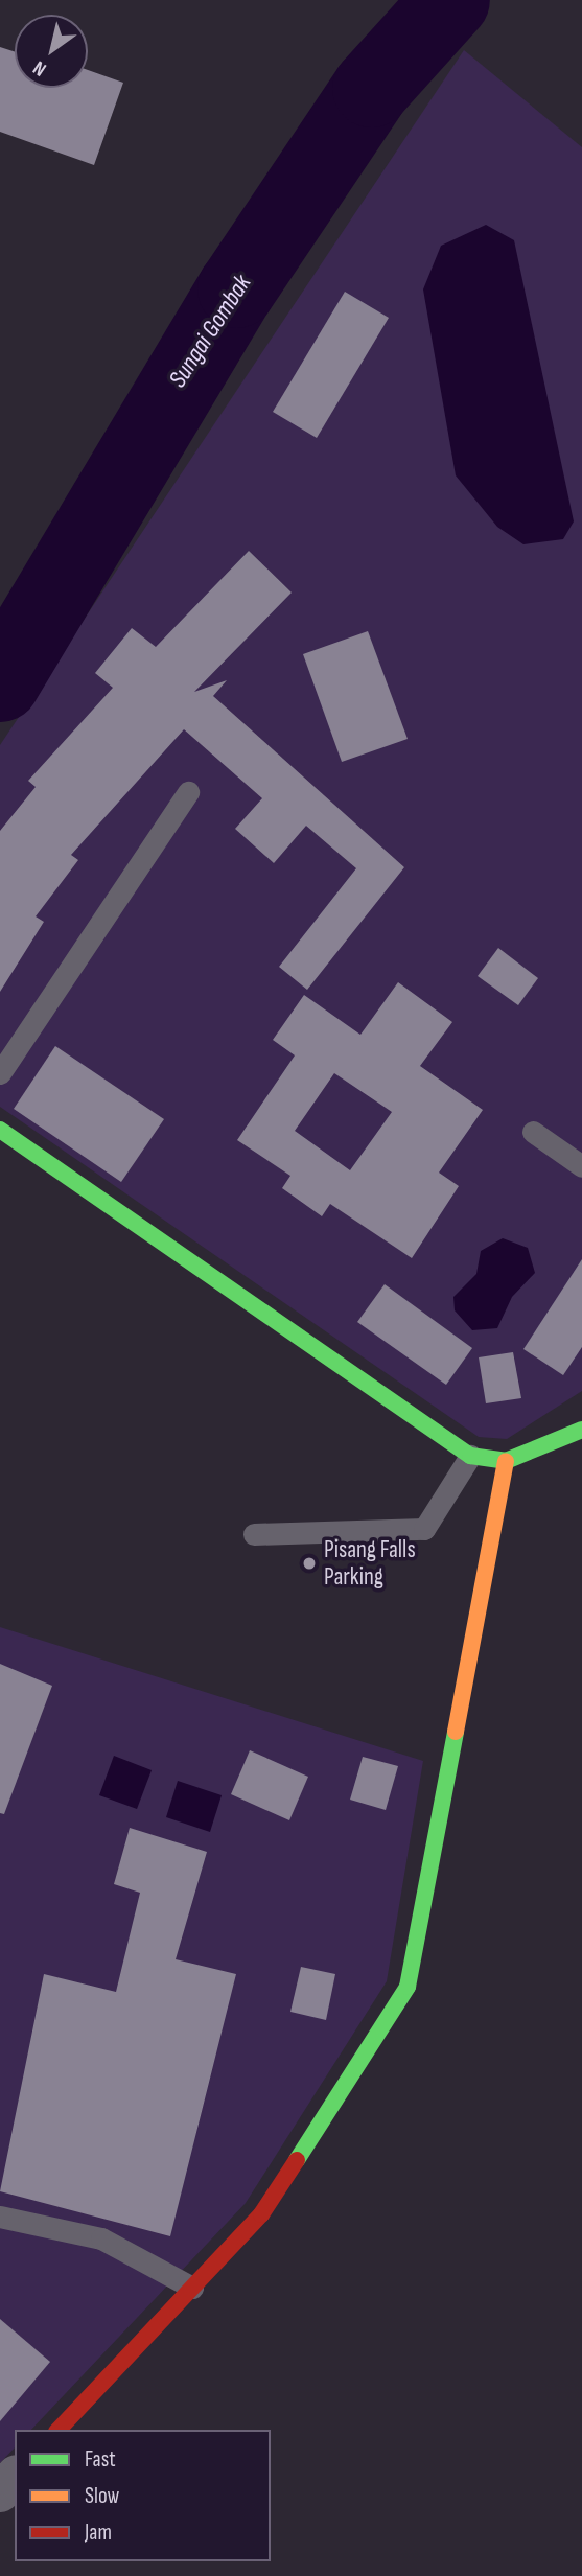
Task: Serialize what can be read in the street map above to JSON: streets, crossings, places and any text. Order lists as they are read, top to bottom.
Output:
{
  "water": ["Sungai Gombak"],
  "places": ["Pisang Falls Parking"],
  "legend": ["Fast", "Slow", "Jam"],
  "north": "bottom left"
}
